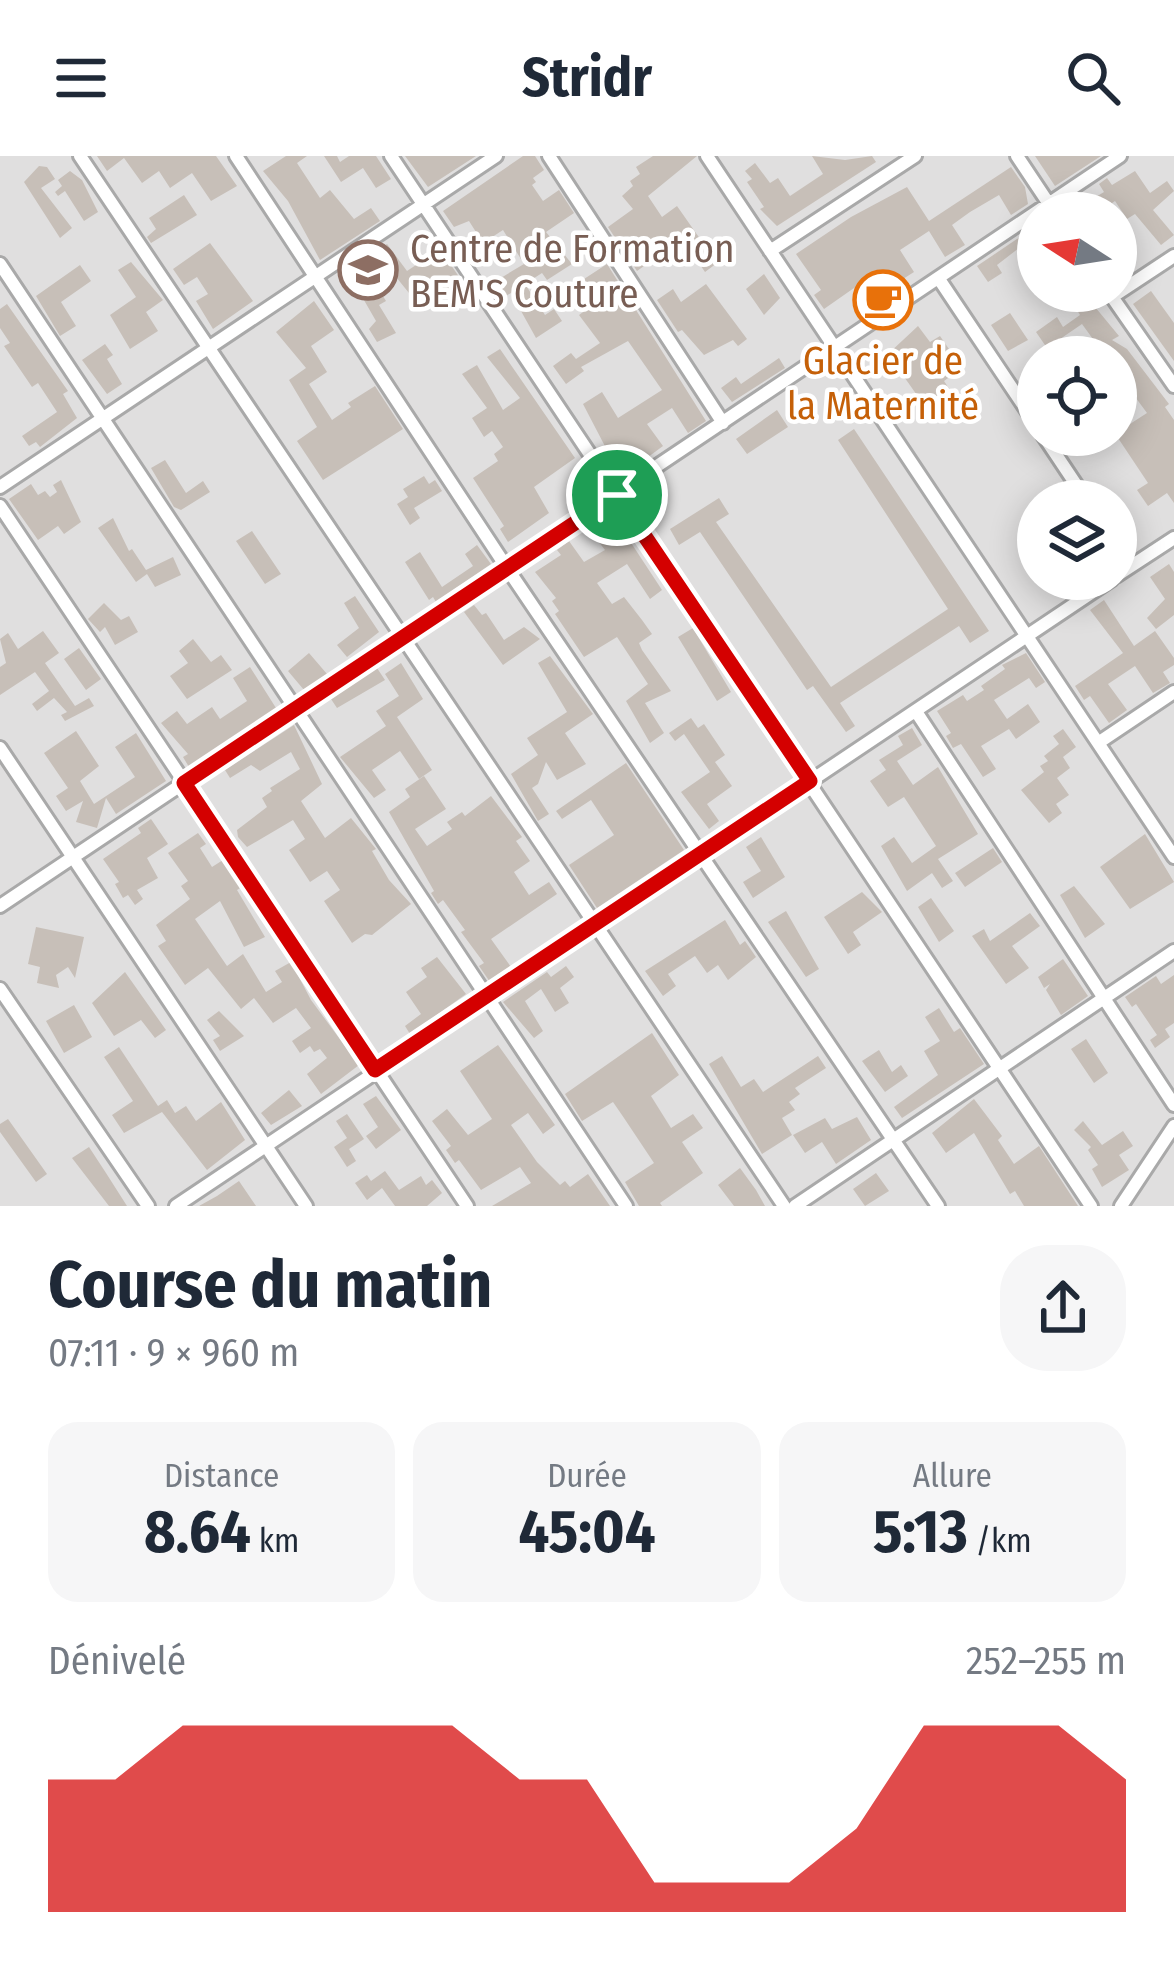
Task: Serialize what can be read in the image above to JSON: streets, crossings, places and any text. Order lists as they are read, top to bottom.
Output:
{
  "places": {
    "school or university": ["Centre de Formation BEM'S Couture"],
    "cafe": ["Glacier de la Maternité"]
  },
  "north": "left",
  "page": {
    "header": "Stridr",
    "heading": ["Course du matin", "07:11 · 9 × 960 m"],
    "stats": [
      ["Distance", "8.64 km"],
      ["Durée", "45:04"],
      ["Allure", "5:13 /km"]
    ],
    "chart": ["Dénivelé", "252–255 m"]
  }
}
